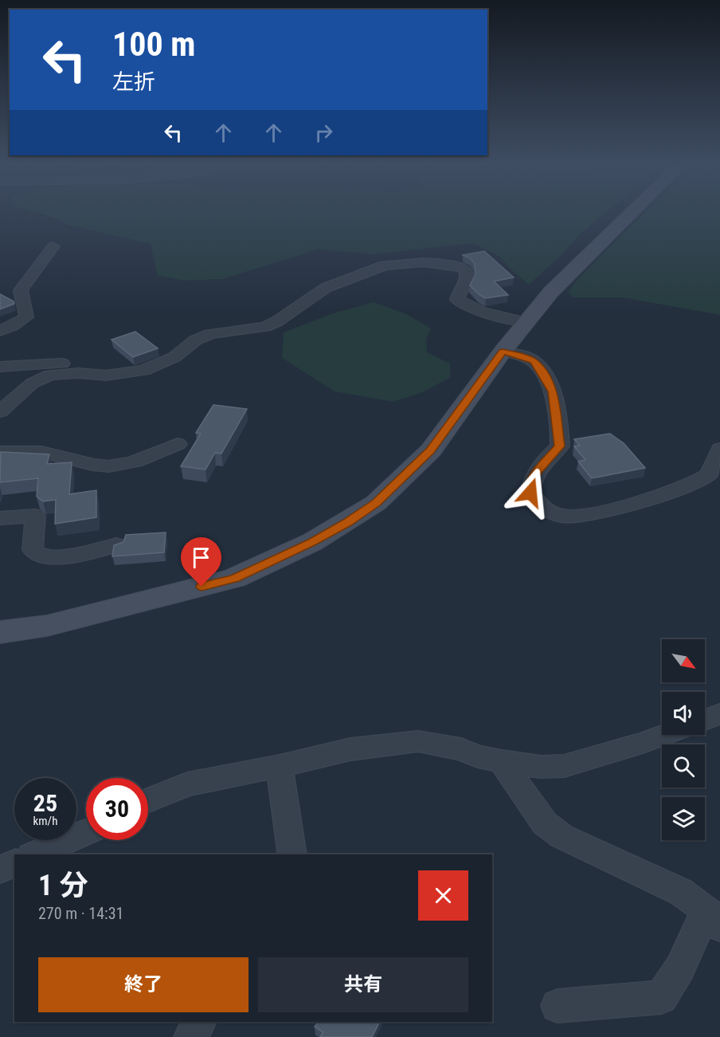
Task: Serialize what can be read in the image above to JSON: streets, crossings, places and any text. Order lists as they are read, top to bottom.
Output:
{
  "north": "bottom right",
  "page": {
    "turn": ["100 m", "左折"],
    "speed": "25 km/h",
    "limit": "30",
    "heading": ["1 分", "270 m · 14:31"],
    "buttons": ["終了", "共有"]
  }
}
